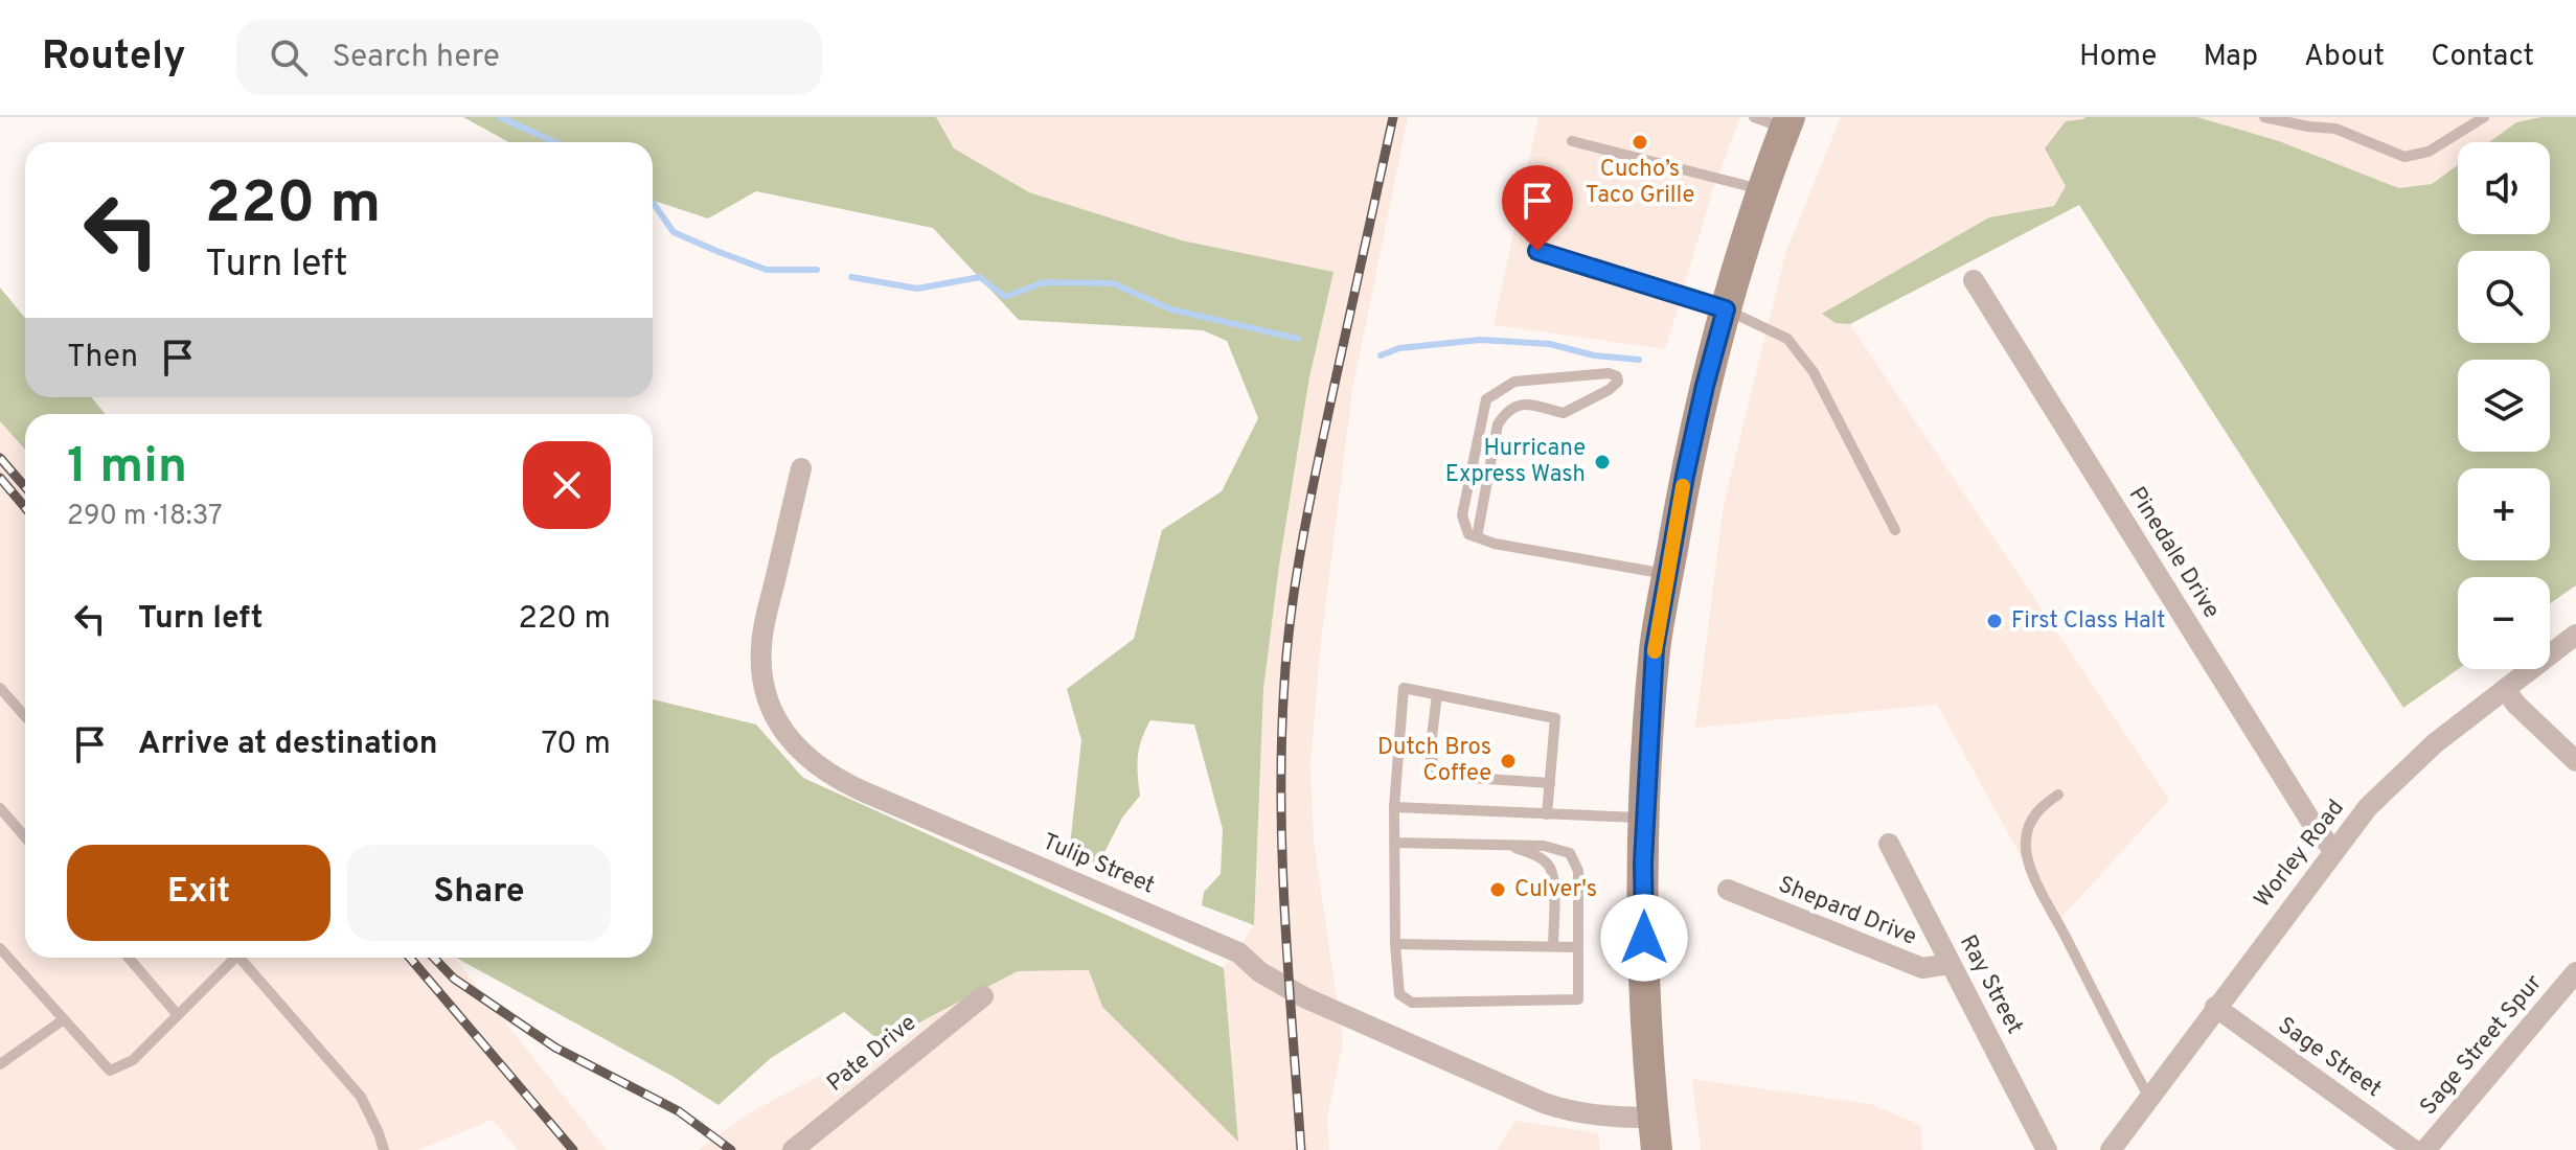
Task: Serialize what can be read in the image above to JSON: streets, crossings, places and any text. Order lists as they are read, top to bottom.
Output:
{
  "streets": {
    "street": [
      "Pinedale Drive",
      "Worley Road",
      "Tulip Street",
      "Shepard Drive",
      "Ray Street",
      "Sage Street Spur",
      "Pate Drive",
      "Sage Street"
    ]
  },
  "crossings": [
    ["Pinedale Drive", "Worley Road"],
    ["Worley Road", "Sage Street"],
    ["Shepard Drive", "Ray Street"]
  ],
  "places": [
    "Cucho’s Taco Grille",
    "Hurricane Express Wash",
    "First Class Halt",
    "Dutch Bros Coffee",
    "Culver's"
  ],
  "page": {
    "header": "Routely",
    "search": "Search here",
    "nav": [
      "Home",
      "Map",
      "About",
      "Contact"
    ],
    "map_buttons": ["+", "−"],
    "turn": ["220 m", "Turn left"],
    "then": "Then",
    "heading": ["1 min", "290 m · 18:37"],
    "list": [
      {
        "name": "Turn left",
        "value": "220 m"
      },
      {
        "name": "Arrive at destination",
        "value": "70 m"
      }
    ],
    "buttons": ["Exit", "Share"]
  }
}
